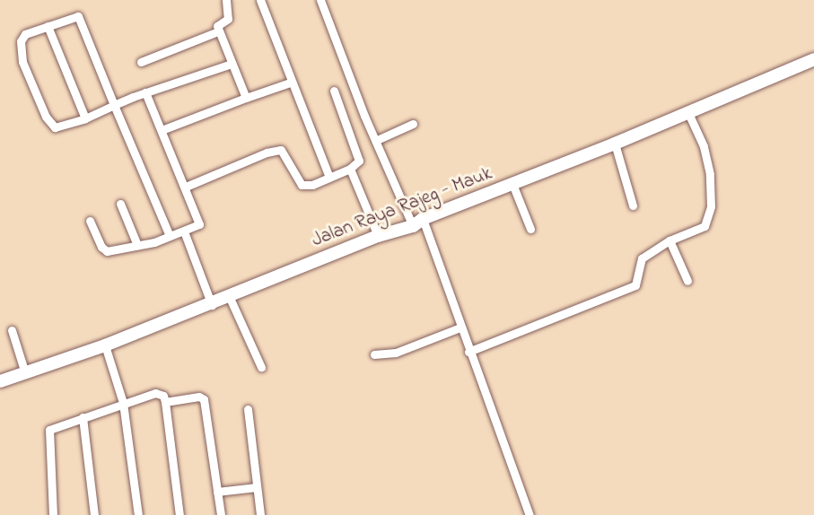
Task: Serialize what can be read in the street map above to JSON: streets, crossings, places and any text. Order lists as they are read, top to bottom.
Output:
{
  "streets": {
    "main road": ["Jalan Raya Rajeg - Mauk"]
  }
}
